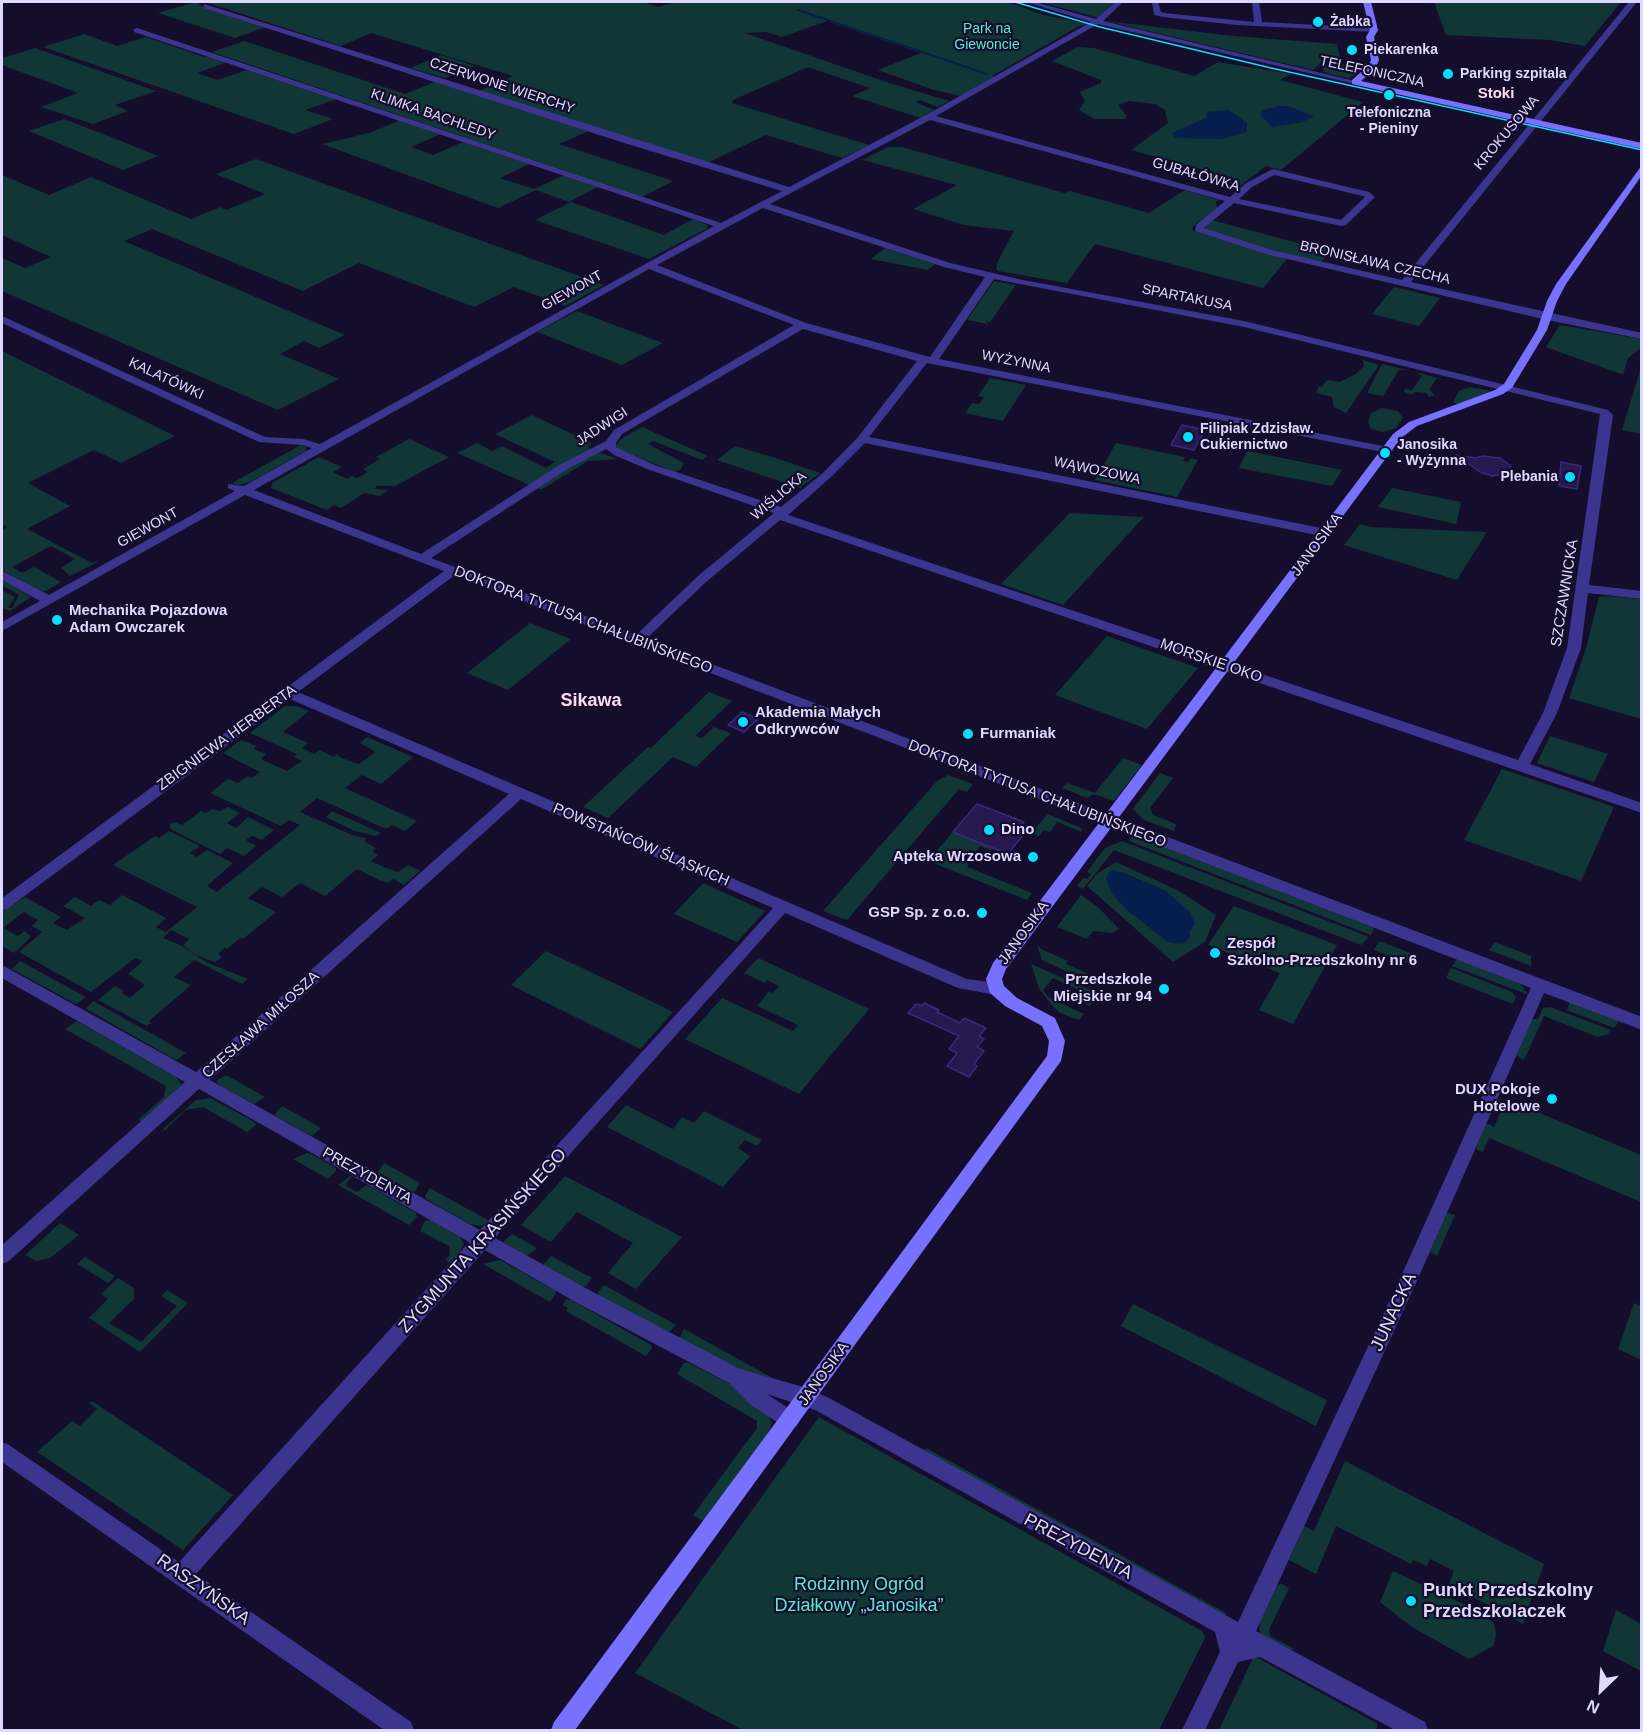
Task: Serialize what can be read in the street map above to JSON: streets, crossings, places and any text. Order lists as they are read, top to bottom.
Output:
{
  "streets": {
    "street": [
      "TELEFONICZNA",
      "CZERWONE WIERCHY",
      "KLIMKA BACHLEDY",
      "KROKUSOWA",
      "GUBAŁÓWKA",
      "BRONISŁAWA CZECHA",
      "GIEWONT",
      "SPARTAKUSA",
      "WYŻYNNA",
      "KALATÓWKI",
      "JADWIGI",
      "WĄWOZOWA",
      "WIŚLICKA",
      "JANOSIKA",
      "SZCZAWNICKA",
      "DOKTORA TYTUSA CHAŁUBIŃSKIEGO",
      "MORSKIE OKO",
      "ZBIGNIEWA HERBERTA",
      "POWSTAŃCÓW ŚLĄSKICH",
      "CZESŁAWA MIŁOSZA",
      "PREZYDENTA",
      "ZYGMUNTA KRASIŃSKIEGO",
      "JUNACKA",
      "RASZYŃSKA"
    ]
  },
  "crossings": [
    ["TELEFONICZNA", "KROKUSOWA"],
    ["TELEFONICZNA", "GIEWONT"],
    ["CZERWONE WIERCHY", "GIEWONT"],
    ["KLIMKA BACHLEDY", "GIEWONT"],
    ["KROKUSOWA", "BRONISŁAWA CZECHA"],
    ["GUBAŁÓWKA", "BRONISŁAWA CZECHA"],
    ["GUBAŁÓWKA", "GIEWONT"],
    ["GIEWONT", "SPARTAKUSA"],
    ["GIEWONT", "WYŻYNNA"],
    ["GIEWONT", "KALATÓWKI"],
    ["GIEWONT", "DOKTORA TYTUSA CHAŁUBIŃSKIEGO"],
    ["SPARTAKUSA", "WIŚLICKA"],
    ["SPARTAKUSA", "JANOSIKA"],
    ["SPARTAKUSA", "SZCZAWNICKA"],
    ["WYŻYNNA", "JADWIGI"],
    ["WYŻYNNA", "WIŚLICKA"],
    ["WYŻYNNA", "JANOSIKA"],
    ["JADWIGI", "DOKTORA TYTUSA CHAŁUBIŃSKIEGO"],
    ["JADWIGI", "MORSKIE OKO"],
    ["WĄWOZOWA", "WIŚLICKA"],
    ["WĄWOZOWA", "JANOSIKA"],
    ["WIŚLICKA", "DOKTORA TYTUSA CHAŁUBIŃSKIEGO"],
    ["WIŚLICKA", "MORSKIE OKO"],
    ["JANOSIKA", "DOKTORA TYTUSA CHAŁUBIŃSKIEGO"],
    ["JANOSIKA", "MORSKIE OKO"],
    ["JANOSIKA", "POWSTAŃCÓW ŚLĄSKICH"],
    ["JANOSIKA", "PREZYDENTA"],
    ["SZCZAWNICKA", "MORSKIE OKO"],
    ["DOKTORA TYTUSA CHAŁUBIŃSKIEGO", "ZBIGNIEWA HERBERTA"],
    ["DOKTORA TYTUSA CHAŁUBIŃSKIEGO", "JUNACKA"],
    ["ZBIGNIEWA HERBERTA", "POWSTAŃCÓW ŚLĄSKICH"],
    ["POWSTAŃCÓW ŚLĄSKICH", "CZESŁAWA MIŁOSZA"],
    ["POWSTAŃCÓW ŚLĄSKICH", "ZYGMUNTA KRASIŃSKIEGO"],
    ["CZESŁAWA MIŁOSZA", "PREZYDENTA"],
    ["PREZYDENTA", "ZYGMUNTA KRASIŃSKIEGO"],
    ["PREZYDENTA", "JUNACKA"],
    ["ZYGMUNTA KRASIŃSKIEGO", "RASZYŃSKA"]
  ],
  "districts": ["Stoki", "Sikawa"],
  "parks": ["Park na Giewoncie", "Rodzinny Ogród Działkowy „Janosika”"],
  "places": [
    "Żabka",
    "Piekarenka",
    "Parking szpitala",
    "Telefoniczna - Pieniny",
    "Filipiak Zdzisław. Cukiernictwo",
    "Janosika - Wyżynna",
    "Plebania",
    "Mechanika Pojazdowa Adam Owczarek",
    "Akademia Małych Odkrywców",
    "Furmaniak",
    "Dino",
    "Apteka Wrzosowa",
    "GSP Sp. z o.o.",
    "Zespół Szkolno-Przedszkolny nr 6",
    "Przedszkole Miejskie nr 94",
    "DUX Pokoje Hotelowe",
    "Punkt Przedszkolny Przedszkolaczek"
  ],
  "north": "bottom left"
}
